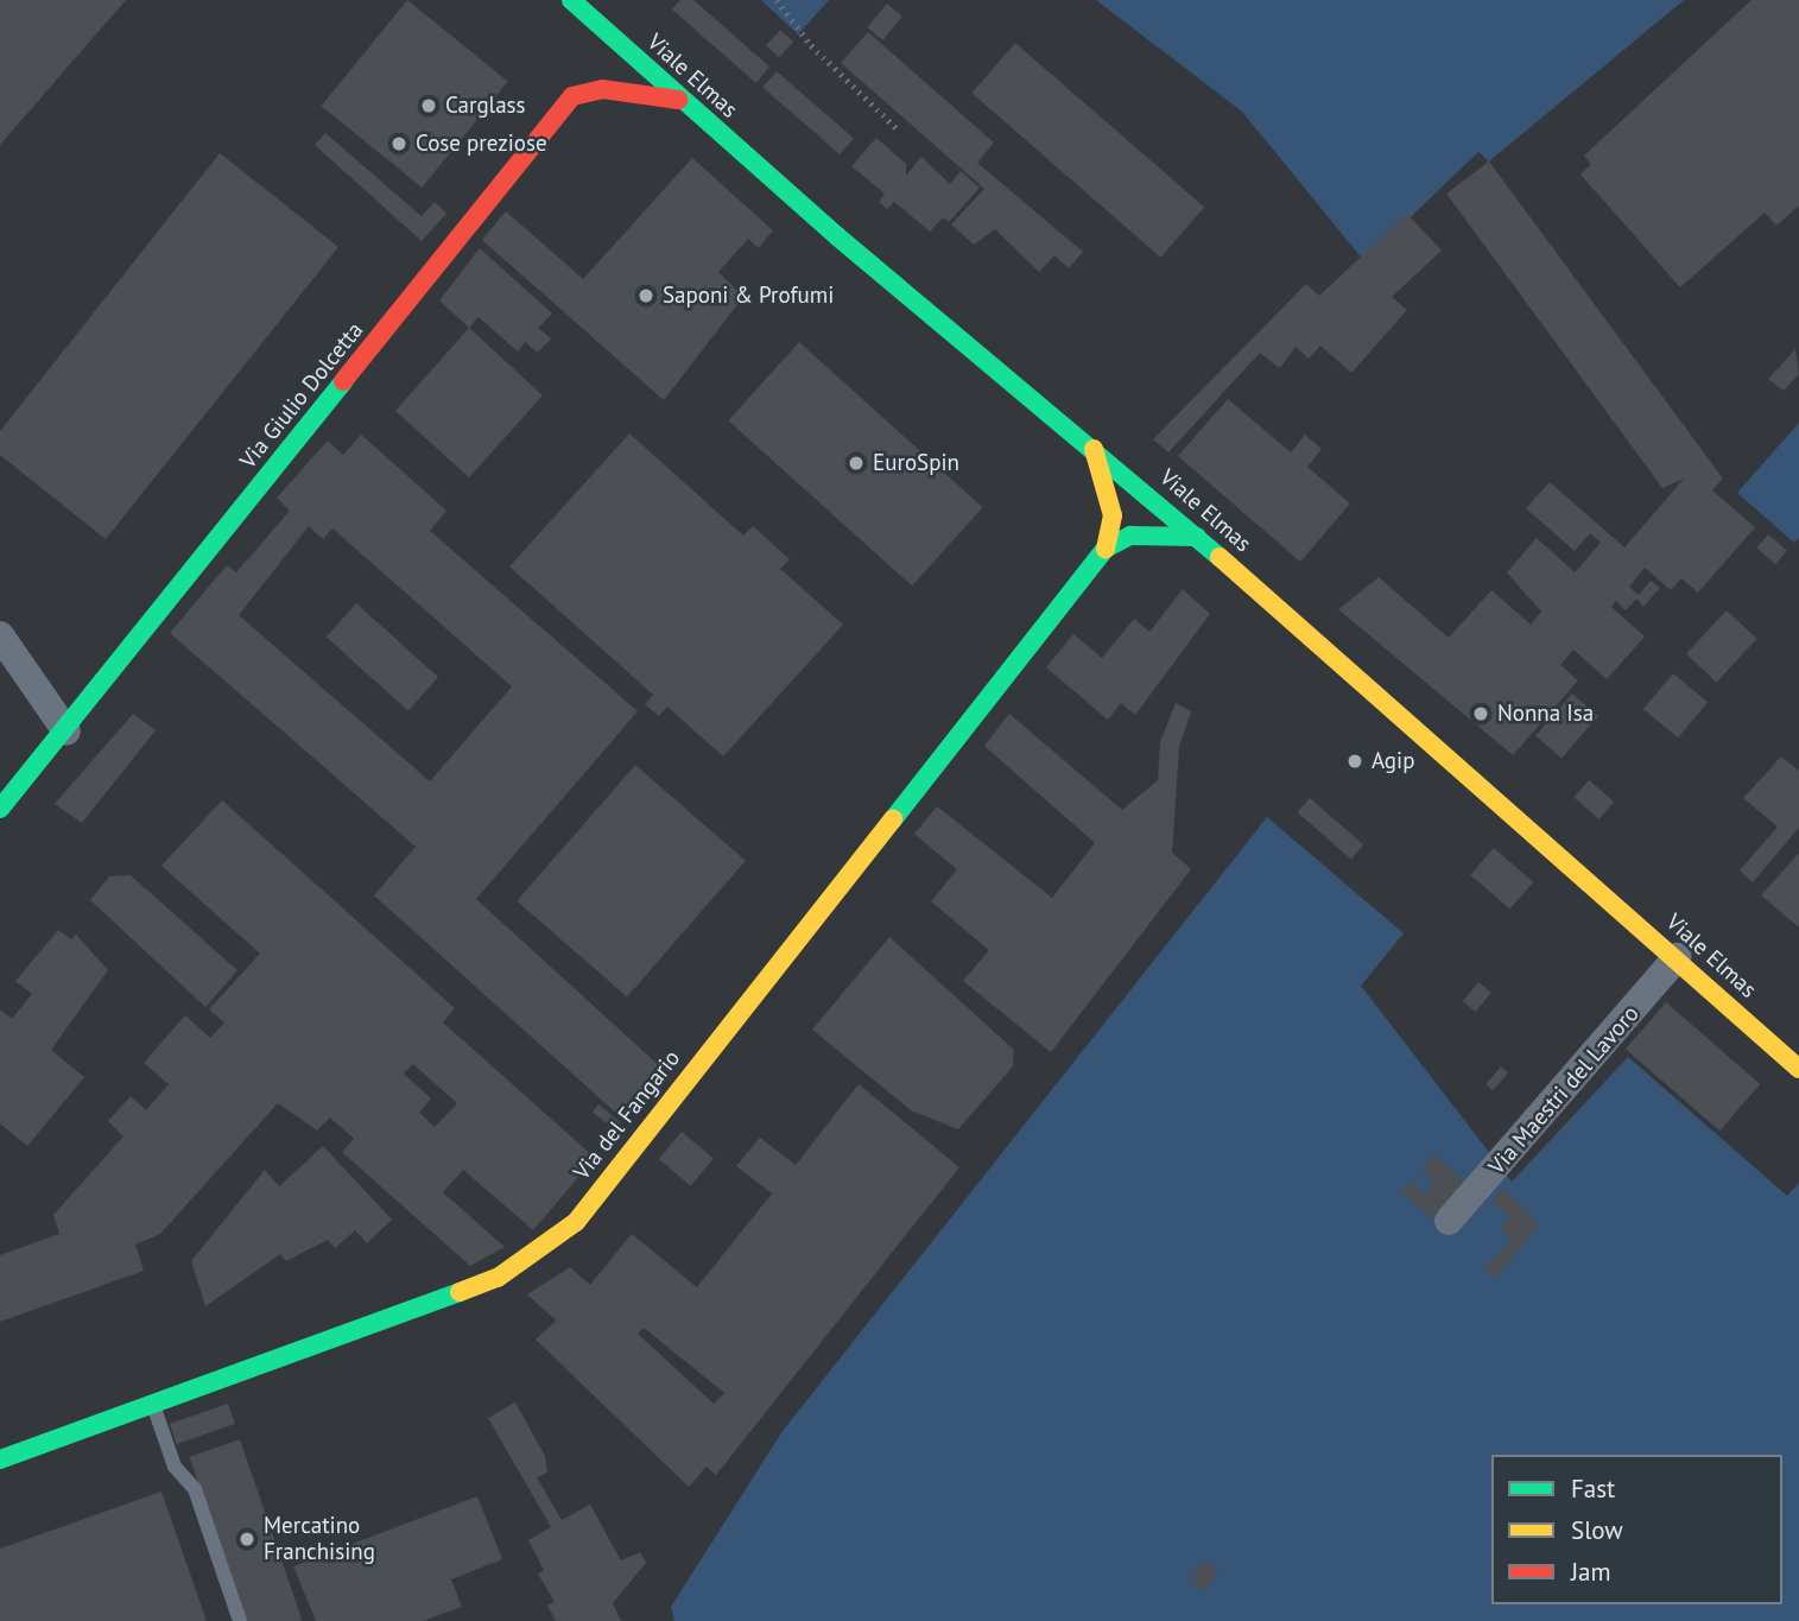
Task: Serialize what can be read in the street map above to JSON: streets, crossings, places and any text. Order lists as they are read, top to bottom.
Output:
{
  "streets": {
    "main road": ["Viale Elmas", "Via Giulio Dolcetta", "Via del Fangario"],
    "street": ["Via Maestri del Lavoro"]
  },
  "crossings": [
    ["Viale Elmas", "Via Giulio Dolcetta"],
    ["Viale Elmas", "Via Maestri del Lavoro"]
  ],
  "places": [
    "Carglass",
    "Cose preziose",
    "Saponi & Profumi",
    "EuroSpin",
    "Nonna Isa",
    "Agip",
    "Mercatino Franchising"
  ],
  "legend": ["Fast", "Slow", "Jam"]
}
